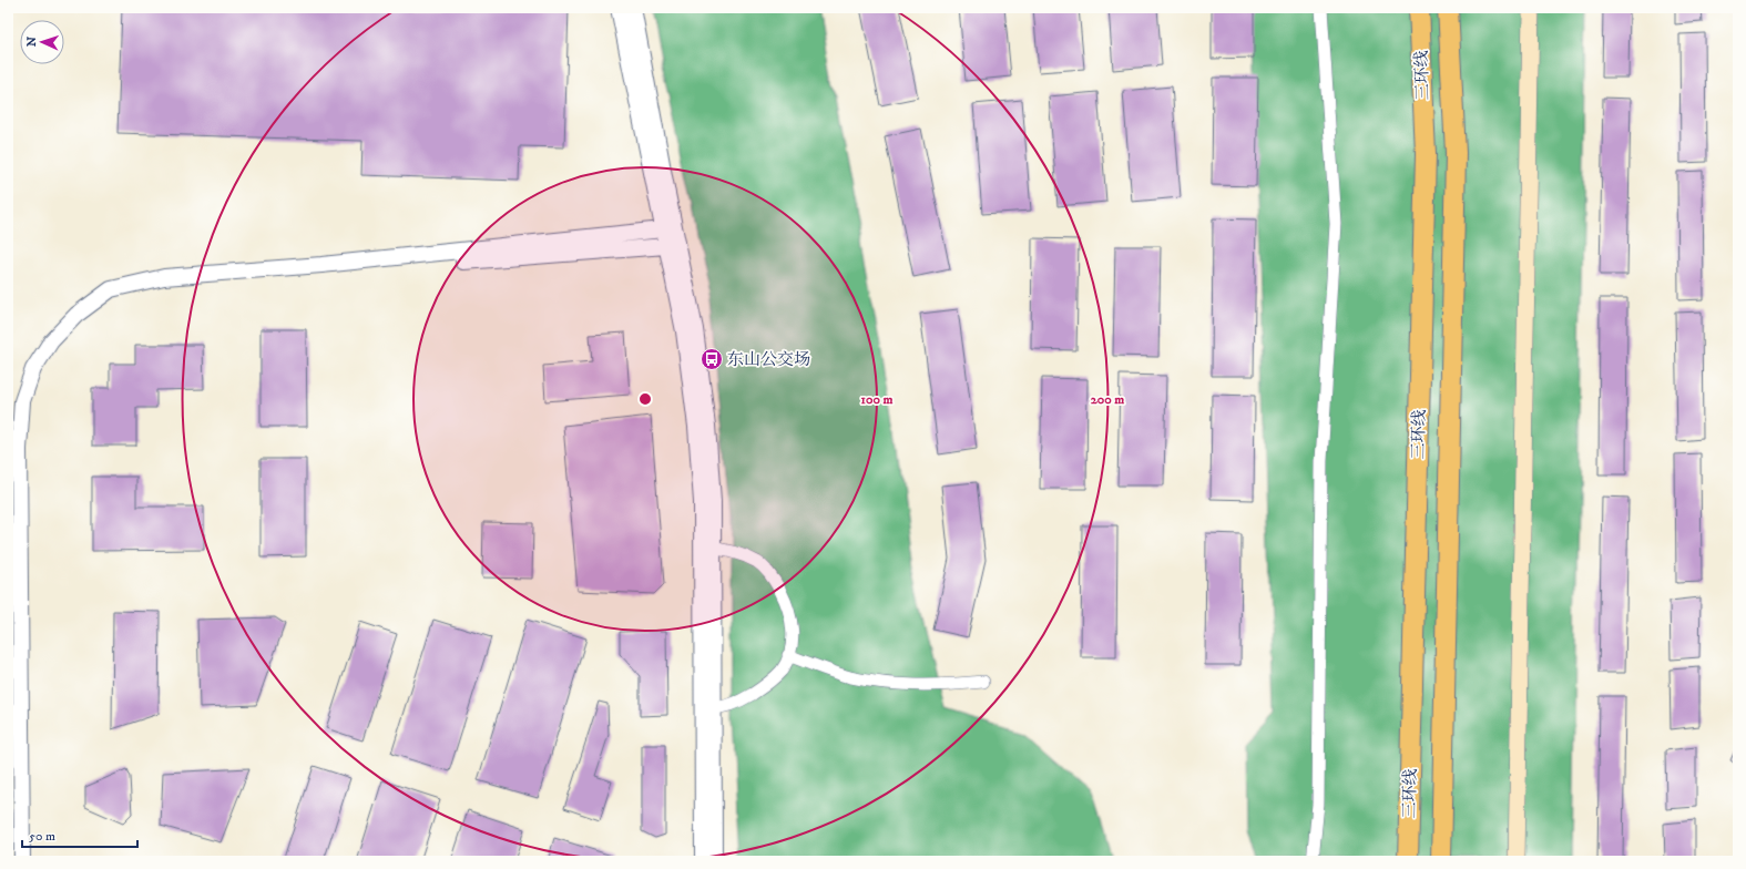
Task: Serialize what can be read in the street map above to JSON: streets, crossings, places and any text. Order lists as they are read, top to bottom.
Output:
{
  "streets": {
    "highway": ["三环线"]
  },
  "places": {
    "bus stop": ["东山公交场"]
  },
  "scale_bar": "50 m",
  "north": "left",
  "rings": ["100 m", "200 m"]
}
